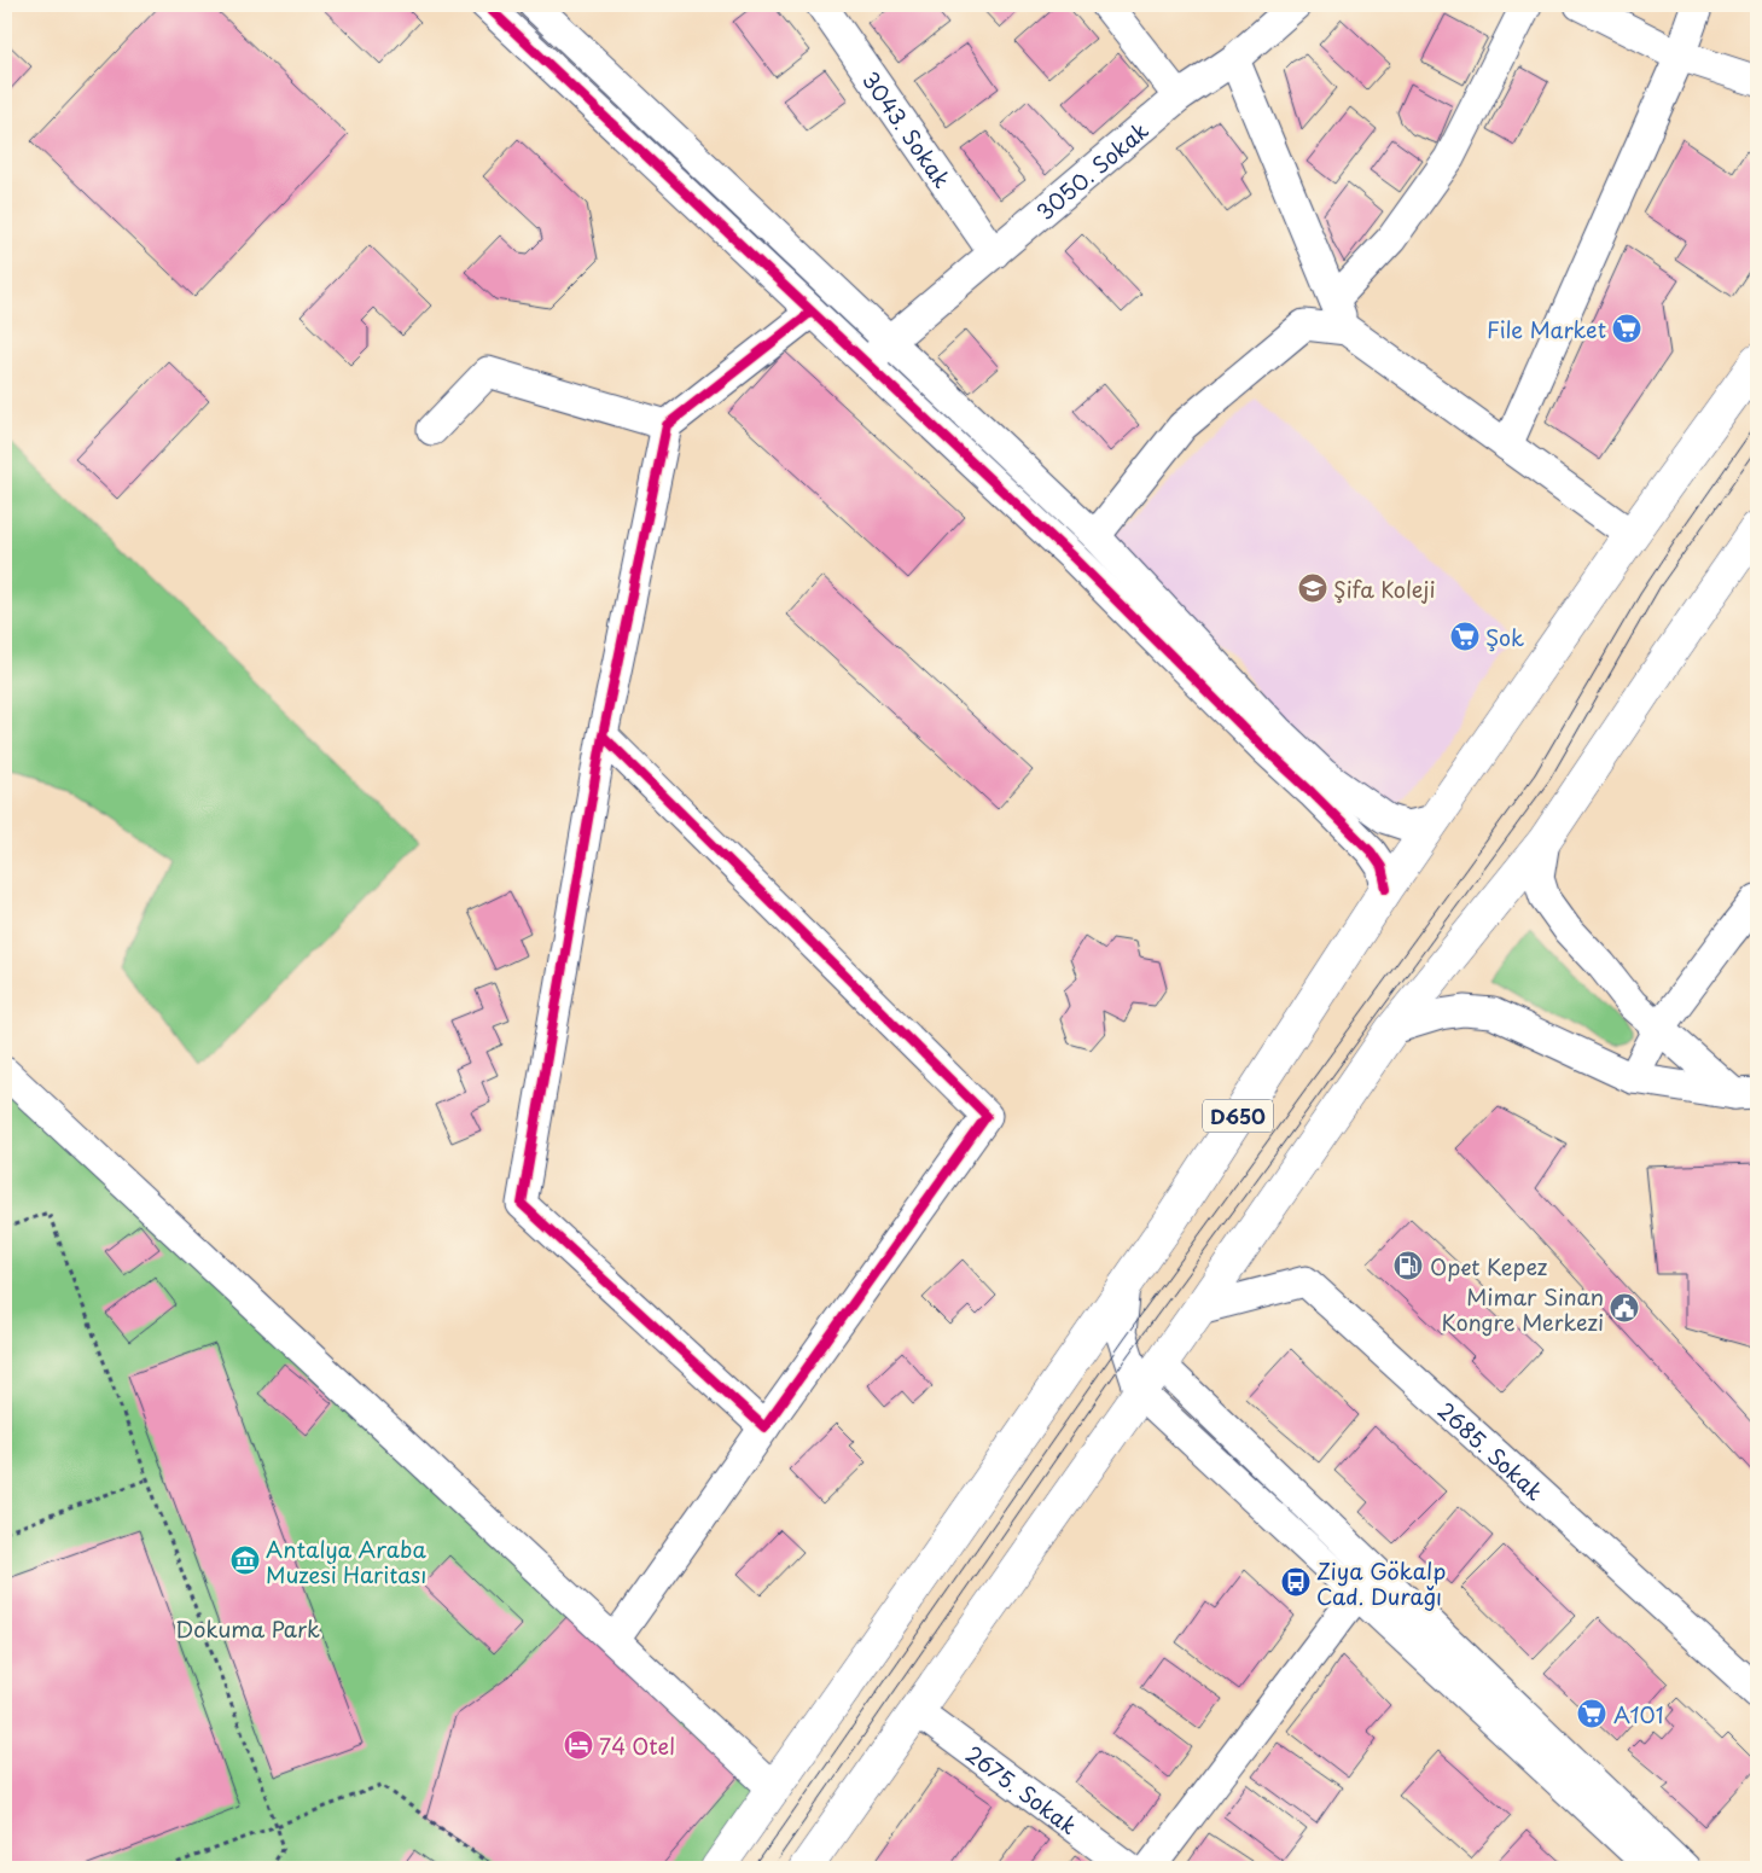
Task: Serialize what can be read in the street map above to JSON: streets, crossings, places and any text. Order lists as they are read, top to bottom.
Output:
{
  "streets": {
    "highway": ["D650"],
    "street": [
      "3043. Sokak",
      "3050. Sokak",
      "2685. Sokak",
      "2675. Sokak"
    ]
  },
  "crossings": [
    ["3043. Sokak", "3050. Sokak"]
  ],
  "parks": ["Dokuma Park"],
  "places": {
    "supermarket": ["File Market", "Şok", "A101"],
    "school or university": ["Şifa Koleji"],
    "fuel station": ["Opet Kepez"],
    "public building": ["Mimar Sinan Kongre Merkezi"],
    "museum": ["Antalya Araba Muzesi Haritası"],
    "bus stop": ["Ziya Gökalp Cad. Durağı"],
    "hotel": ["74 Otel"]
  }
}
